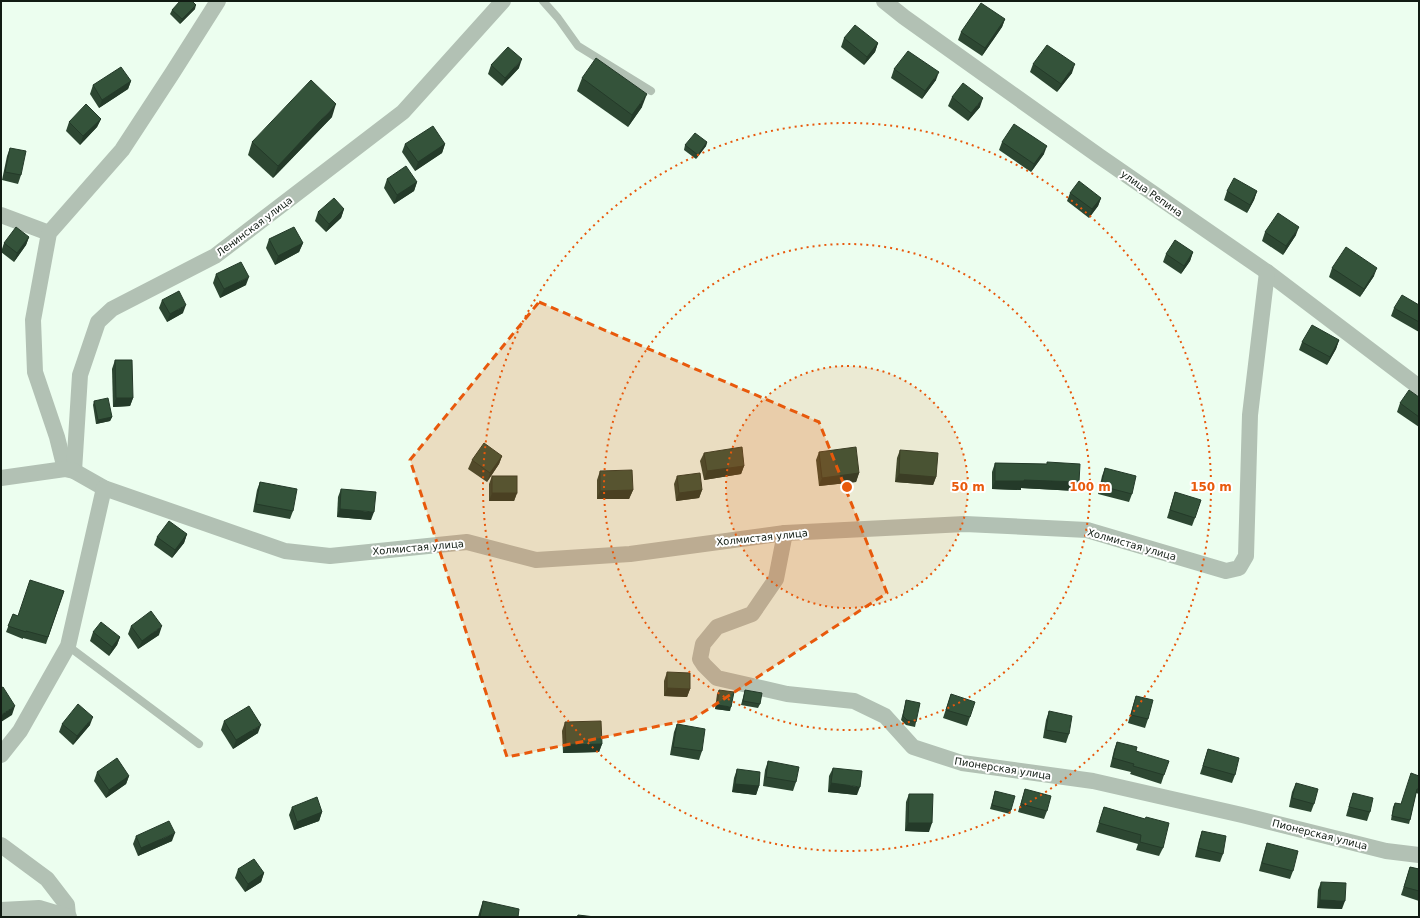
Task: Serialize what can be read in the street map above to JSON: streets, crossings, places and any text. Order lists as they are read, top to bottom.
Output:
{
  "streets": {
    "street": [
      "улица Репина",
      "Ленинская улица",
      "Холмистая улица",
      "Пионерская улица"
    ]
  },
  "crossings": [
    ["улица Репина", "Холмистая улица"],
    ["Ленинская улица", "Холмистая улица"],
    ["Холмистая улица", "Пионерская улица"]
  ],
  "rings": ["50 m", "100 m", "150 m"]
}
